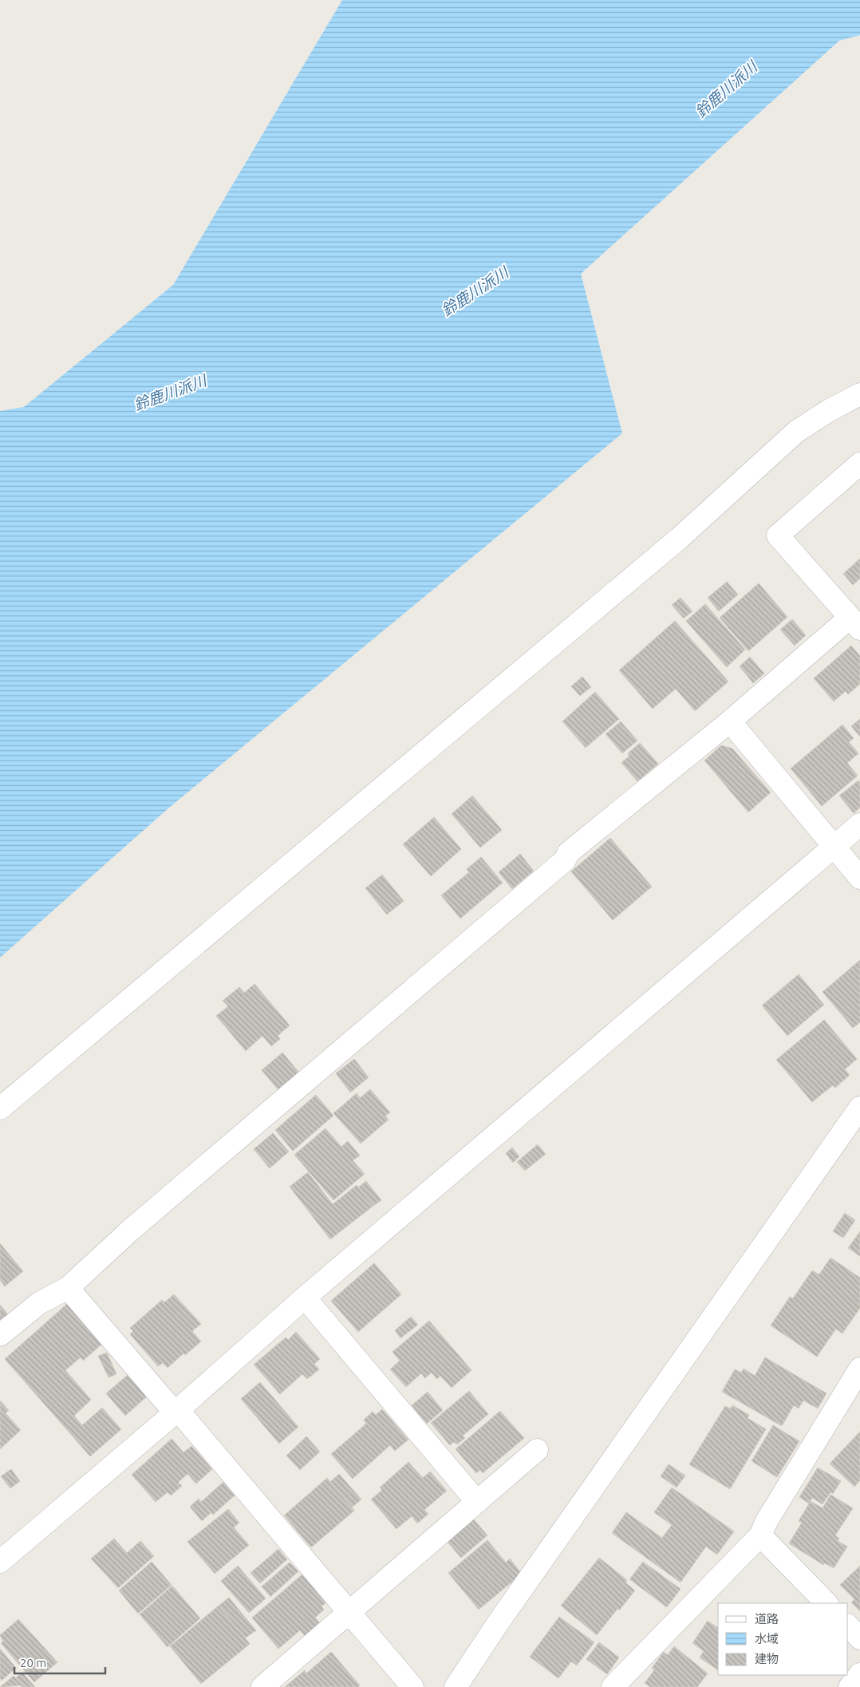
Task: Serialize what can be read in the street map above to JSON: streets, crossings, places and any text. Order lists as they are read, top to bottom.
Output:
{
  "water": ["鈴鹿川派川"],
  "legend": ["道路", "水域", "建物"],
  "scale_bar": "20 m"
}
